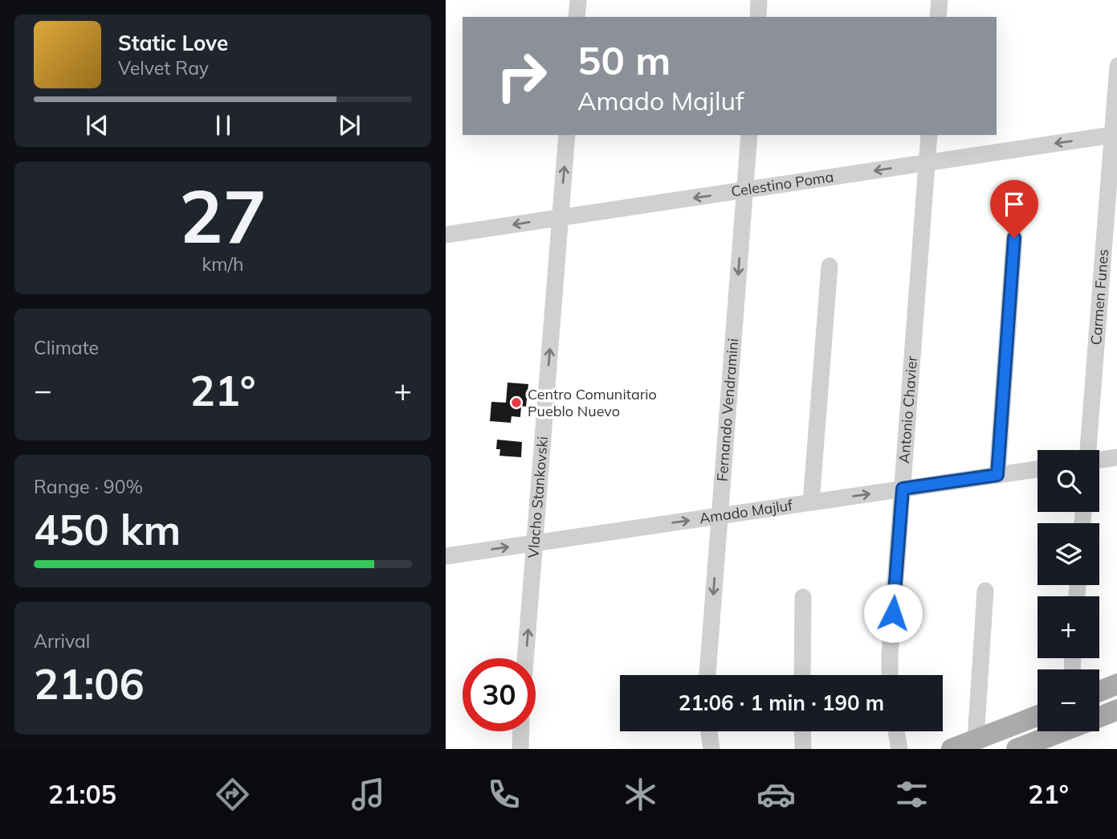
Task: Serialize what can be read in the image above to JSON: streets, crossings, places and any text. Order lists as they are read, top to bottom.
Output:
{
  "streets": {
    "street": [
      "Celestino Poma",
      "Carmen Funes",
      "Fernando Vendramini",
      "Antonio Chavier",
      "Vlacho Stankovski",
      "Amado Majluf"
    ]
  },
  "crossings": [
    ["Celestino Poma", "Carmen Funes"],
    ["Celestino Poma", "Fernando Vendramini"],
    ["Celestino Poma", "Antonio Chavier"],
    ["Celestino Poma", "Vlacho Stankovski"],
    ["Fernando Vendramini", "Amado Majluf"],
    ["Antonio Chavier", "Amado Majluf"],
    ["Vlacho Stankovski", "Amado Majluf"]
  ],
  "one_way": ["Celestino Poma", "Vlacho Stankovski", "Amado Majluf"],
  "places": ["Centro Comunitario Pueblo Nuevo"],
  "page": {
    "turn": ["50 m", "Amado Majluf"],
    "song": ["Static Love", "Velvet Ray"],
    "tile": [
      ["27", "km/h"],
      "Climate",
      ["Range · 90%", "450 km"],
      ["Arrival", "21:06"]
    ],
    "heat": ["−", "21°", "+"],
    "map_buttons": ["+", "−"],
    "limit": "30",
    "trip": "21:06 · 1 min · 190 m",
    "tabs": ["21:05", "21°"]
  }
}
